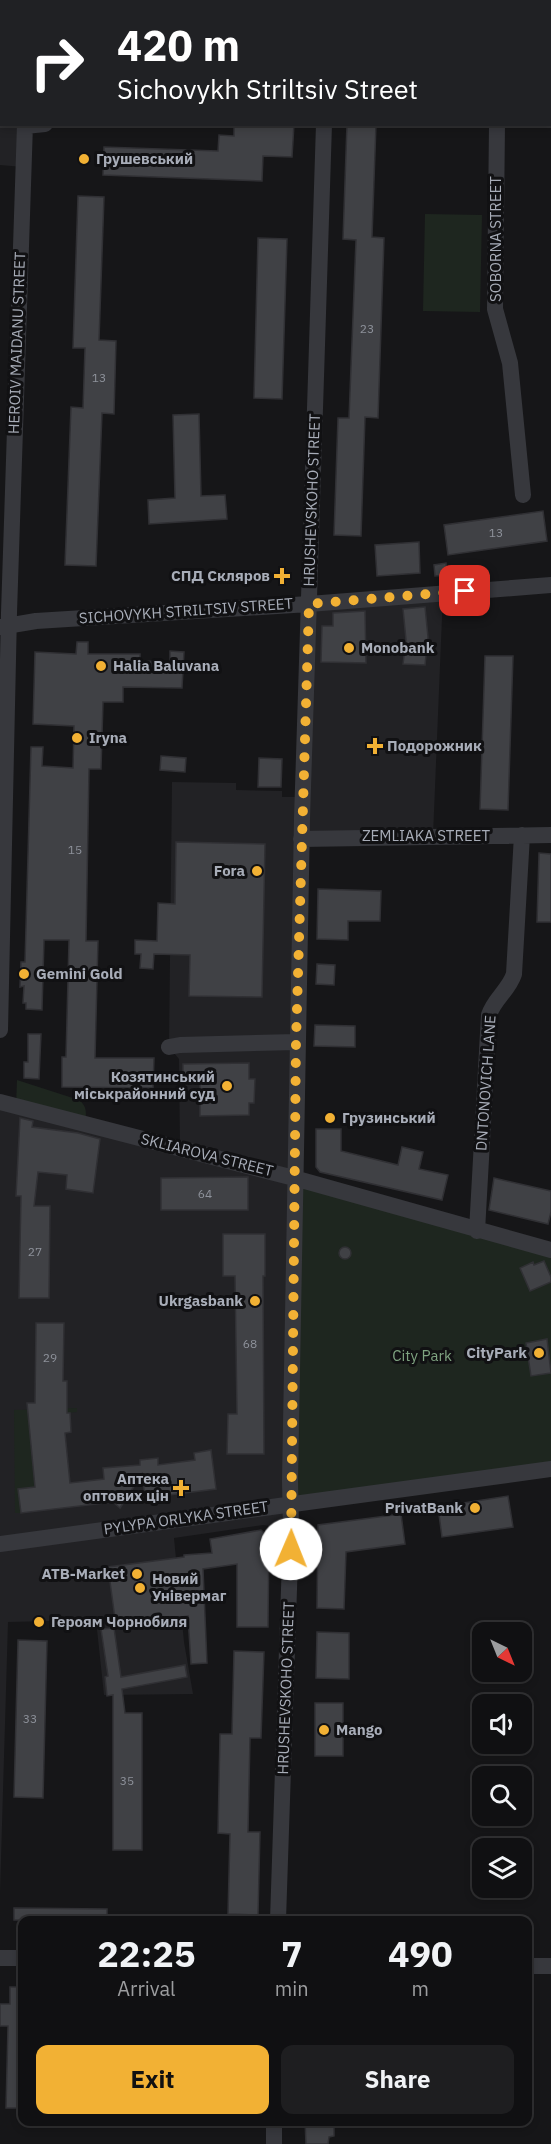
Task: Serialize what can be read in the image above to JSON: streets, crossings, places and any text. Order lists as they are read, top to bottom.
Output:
{
  "streets": {
    "street": [
      "SOBORNA STREET",
      "HEROIV MAIDANU STREET",
      "HRUSHEVSKOHO STREET",
      "SICHOVYKH STRILTSIV STREET",
      "ZEMLIAKA STREET",
      "DNTONOVICH LANE",
      "SKLIAROVA STREET",
      "PYLYPA ORLYKA STREET"
    ]
  },
  "crossings": [
    ["HEROIV MAIDANU STREET", "SICHOVYKH STRILTSIV STREET"],
    ["HRUSHEVSKOHO STREET", "SICHOVYKH STRILTSIV STREET"],
    ["HRUSHEVSKOHO STREET", "ZEMLIAKA STREET"],
    ["HRUSHEVSKOHO STREET", "SKLIAROVA STREET"],
    ["HRUSHEVSKOHO STREET", "PYLYPA ORLYKA STREET"],
    ["ZEMLIAKA STREET", "DNTONOVICH LANE"],
    ["DNTONOVICH LANE", "SKLIAROVA STREET"]
  ],
  "parks": ["City Park"],
  "places": {
    "other": [
      "Грушевський",
      "Monobank",
      "Halia Baluvana",
      "Iryna",
      "Fora",
      "Gemini Gold",
      "Козятинський міськрайонний суд",
      "Грузинський",
      "Ukrgasbank",
      "CityPark",
      "PrivatBank",
      "ATB-Market",
      "Новий Універмаг",
      "Героям Чорнобиля",
      "Mango"
    ],
    "health": ["СПД Скляров", "Подорожник", "Аптека оптових цін"]
  },
  "house_numbers": [
    "23",
    "13",
    "13",
    "15",
    "64",
    "27",
    "68",
    "29",
    "33",
    "35"
  ],
  "north": "bottom right",
  "page": {
    "turn": ["420 m", "Sichovykh Striltsiv Street"],
    "eta": [
      "22:25",
      "Arrival",
      "7",
      "min",
      "490",
      "m"
    ],
    "buttons": ["Exit", "Share"]
  }
}
